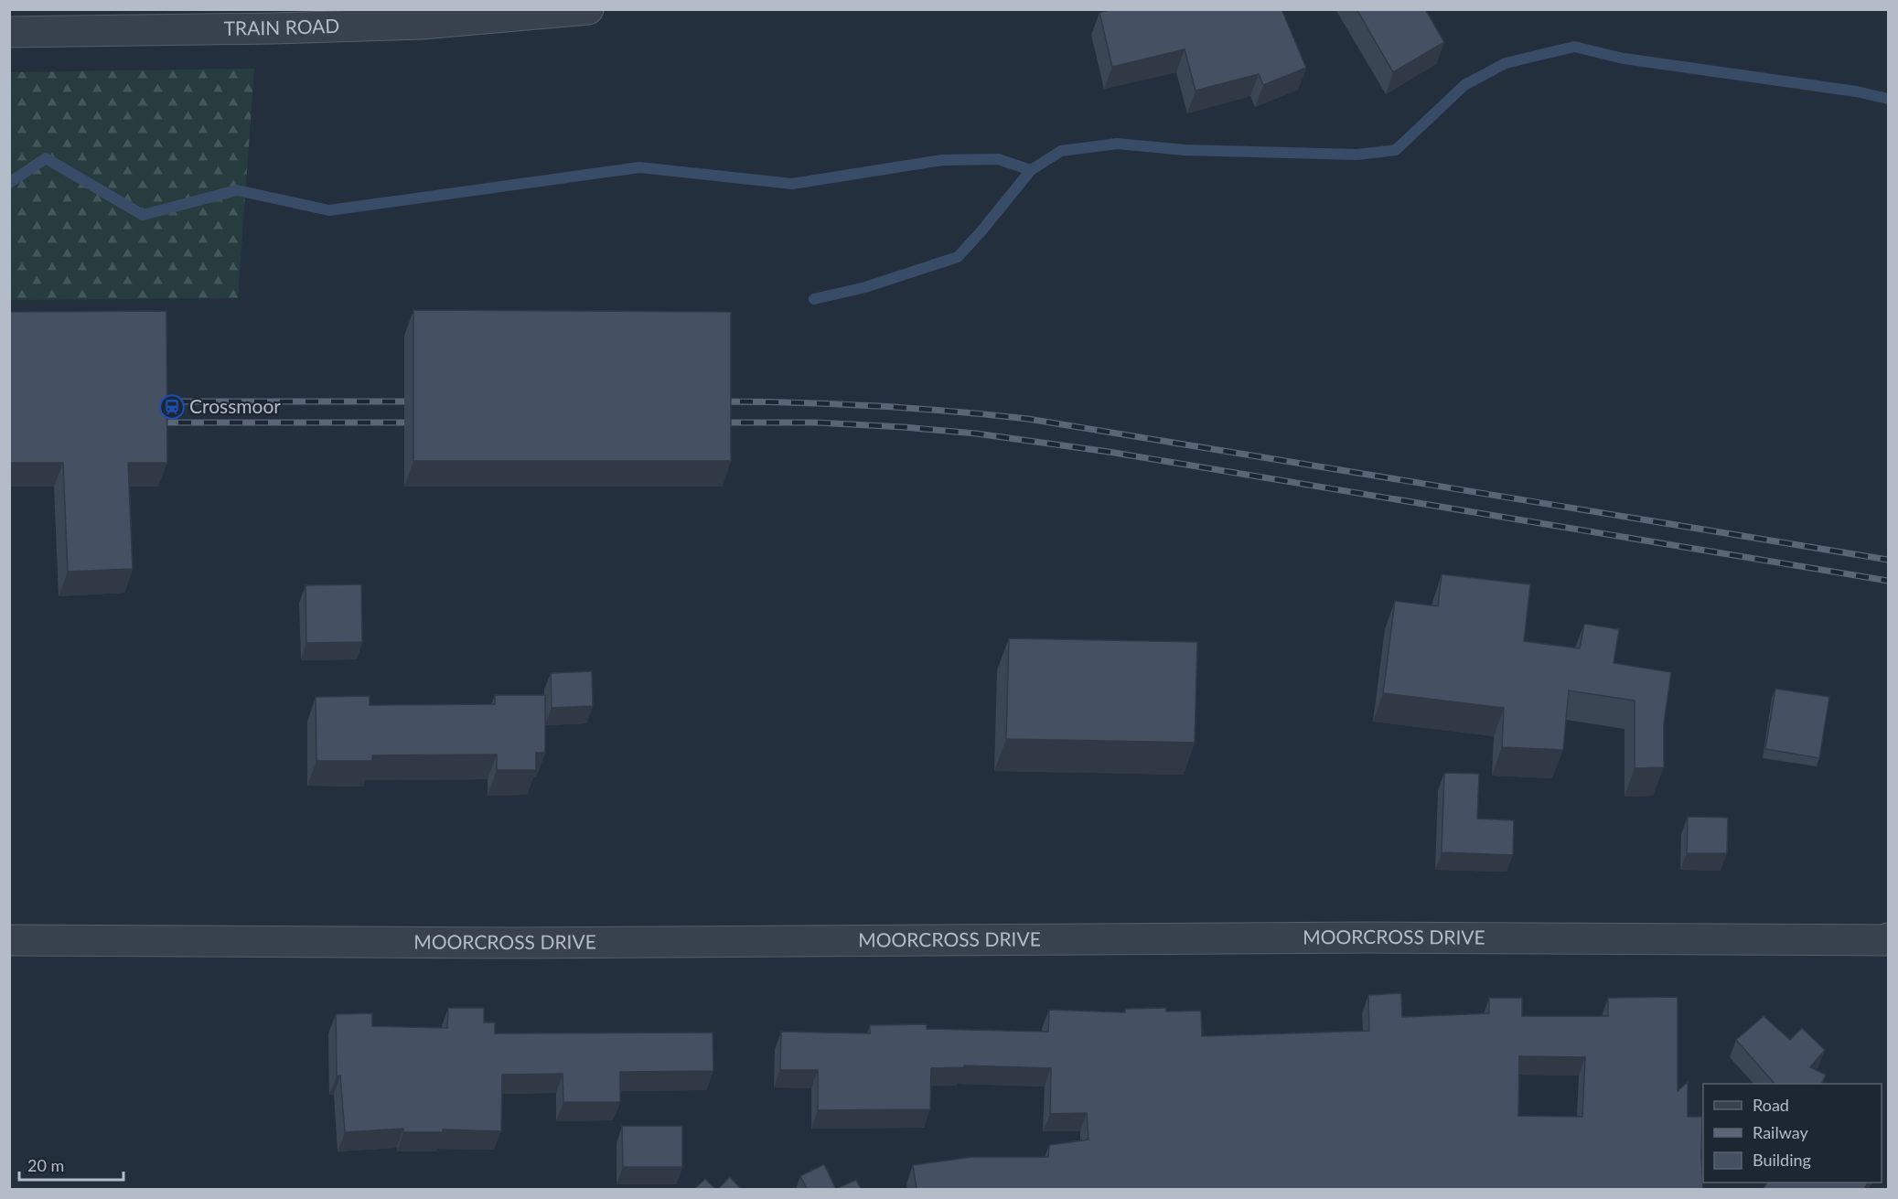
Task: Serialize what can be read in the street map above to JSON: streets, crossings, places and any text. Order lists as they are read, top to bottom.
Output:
{
  "streets": {
    "street": ["TRAIN ROAD", "MOORCROSS DRIVE"]
  },
  "places": {
    "station": ["Crossmoor"]
  },
  "legend": ["Road", "Railway", "Building"],
  "scale_bar": "20 m"
}
